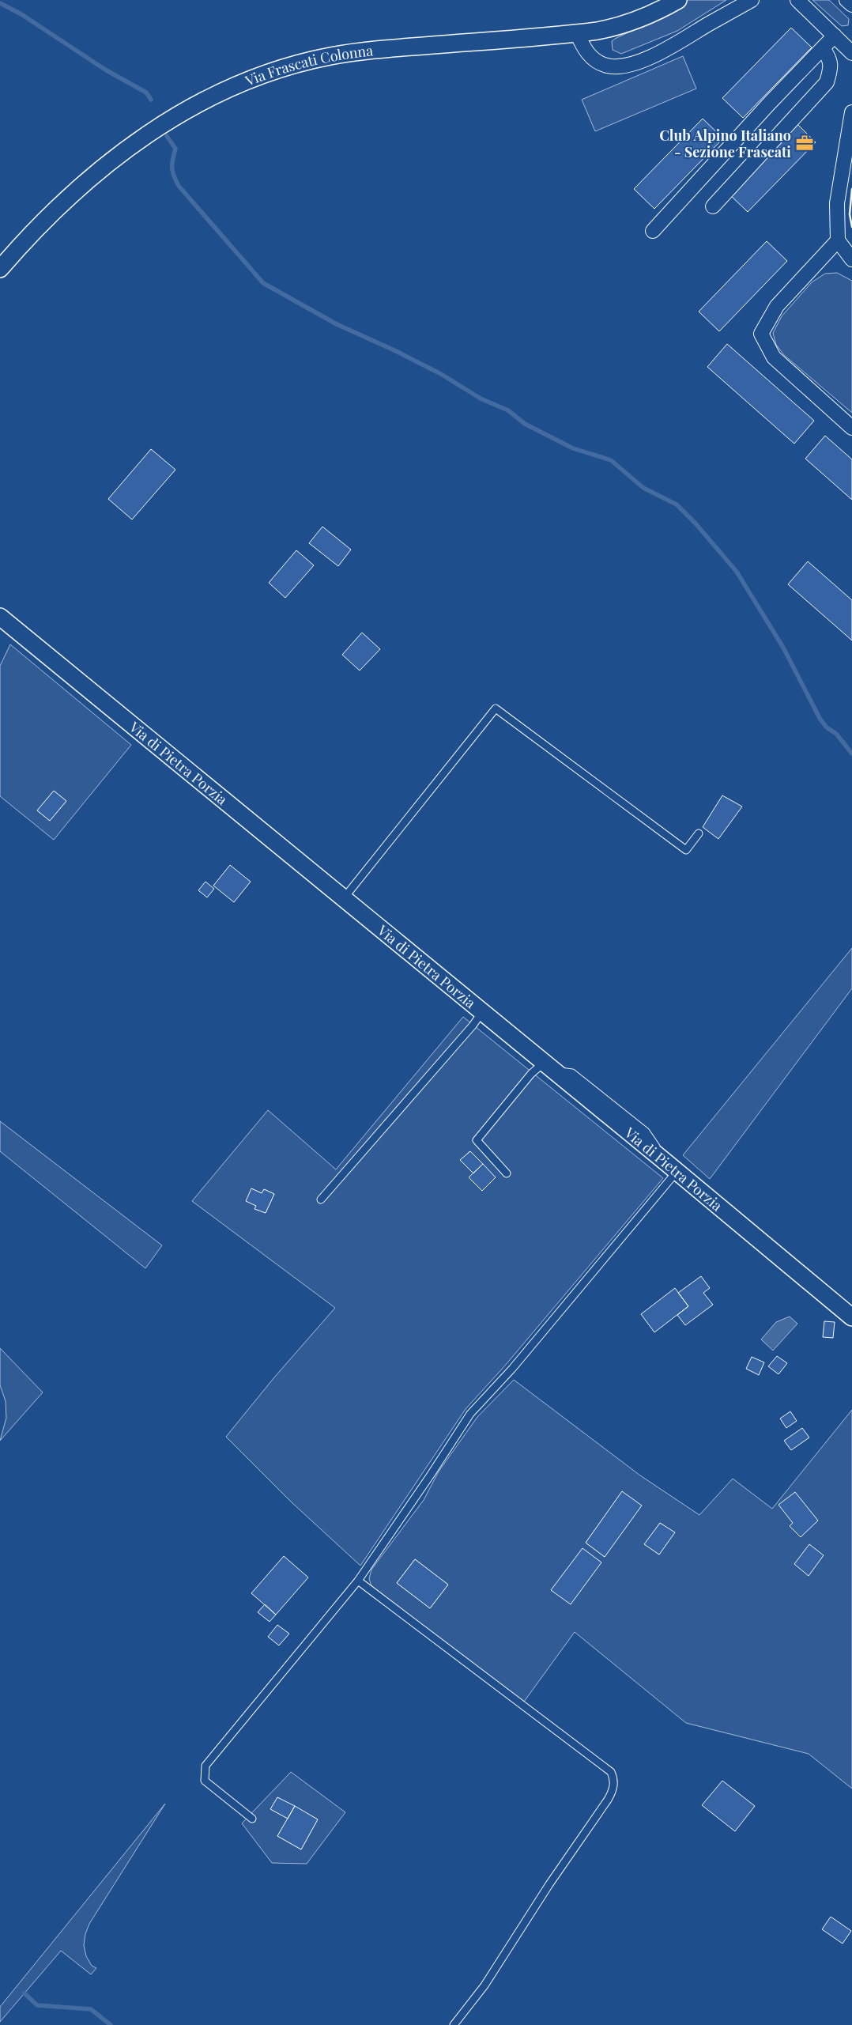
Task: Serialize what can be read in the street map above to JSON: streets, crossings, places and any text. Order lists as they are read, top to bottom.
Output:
{
  "streets": {
    "street": ["Via Frascati Colonna", "Via di Pietra Porzia"]
  },
  "places": {
    "office": ["Club Alpino Italiano - Sezione Frascati"]
  }
}
